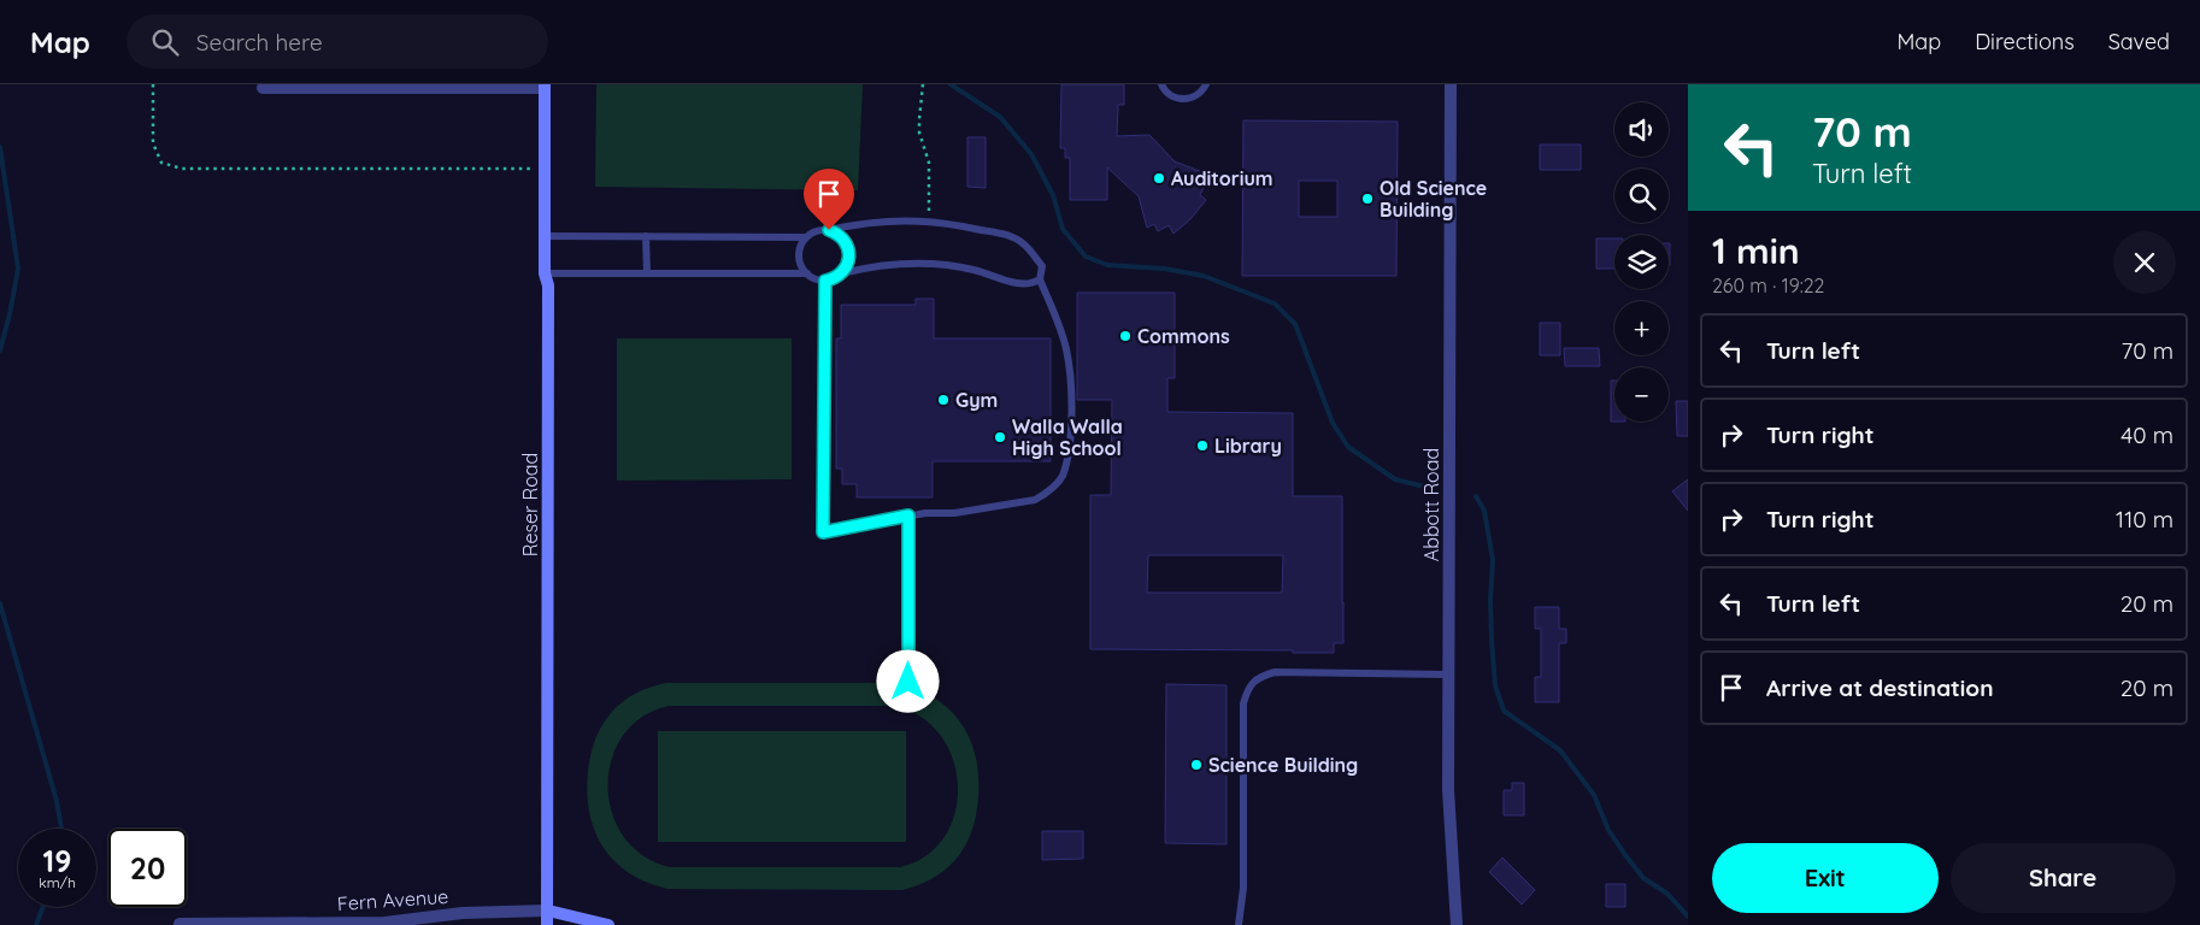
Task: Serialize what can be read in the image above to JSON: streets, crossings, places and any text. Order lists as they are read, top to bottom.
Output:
{
  "streets": {
    "main road": ["Reser Road", "Fern Avenue"],
    "street": ["Abbott Road"]
  },
  "crossings": [
    ["Reser Road", "Fern Avenue"]
  ],
  "places": [
    "Auditorium",
    "Old Science Building",
    "Commons",
    "Gym",
    "Walla Walla High School",
    "Library",
    "Science Building"
  ],
  "page": {
    "header": "Map",
    "search": "Search here",
    "nav": ["Map", "Directions", "Saved"],
    "turn": ["70 m", "Turn left"],
    "map_buttons": ["+", "−"],
    "heading": ["1 min", "260 m · 19:22"],
    "list": [
      {
        "name": "Turn left",
        "value": "70 m"
      },
      {
        "name": "Turn right",
        "value": "40 m"
      },
      {
        "name": "Turn right",
        "value": "110 m"
      },
      {
        "name": "Turn left",
        "value": "20 m"
      },
      {
        "name": "Arrive at destination",
        "value": "20 m"
      }
    ],
    "speed": "19 km/h",
    "limit": "20",
    "buttons": ["Exit", "Share"]
  }
}
